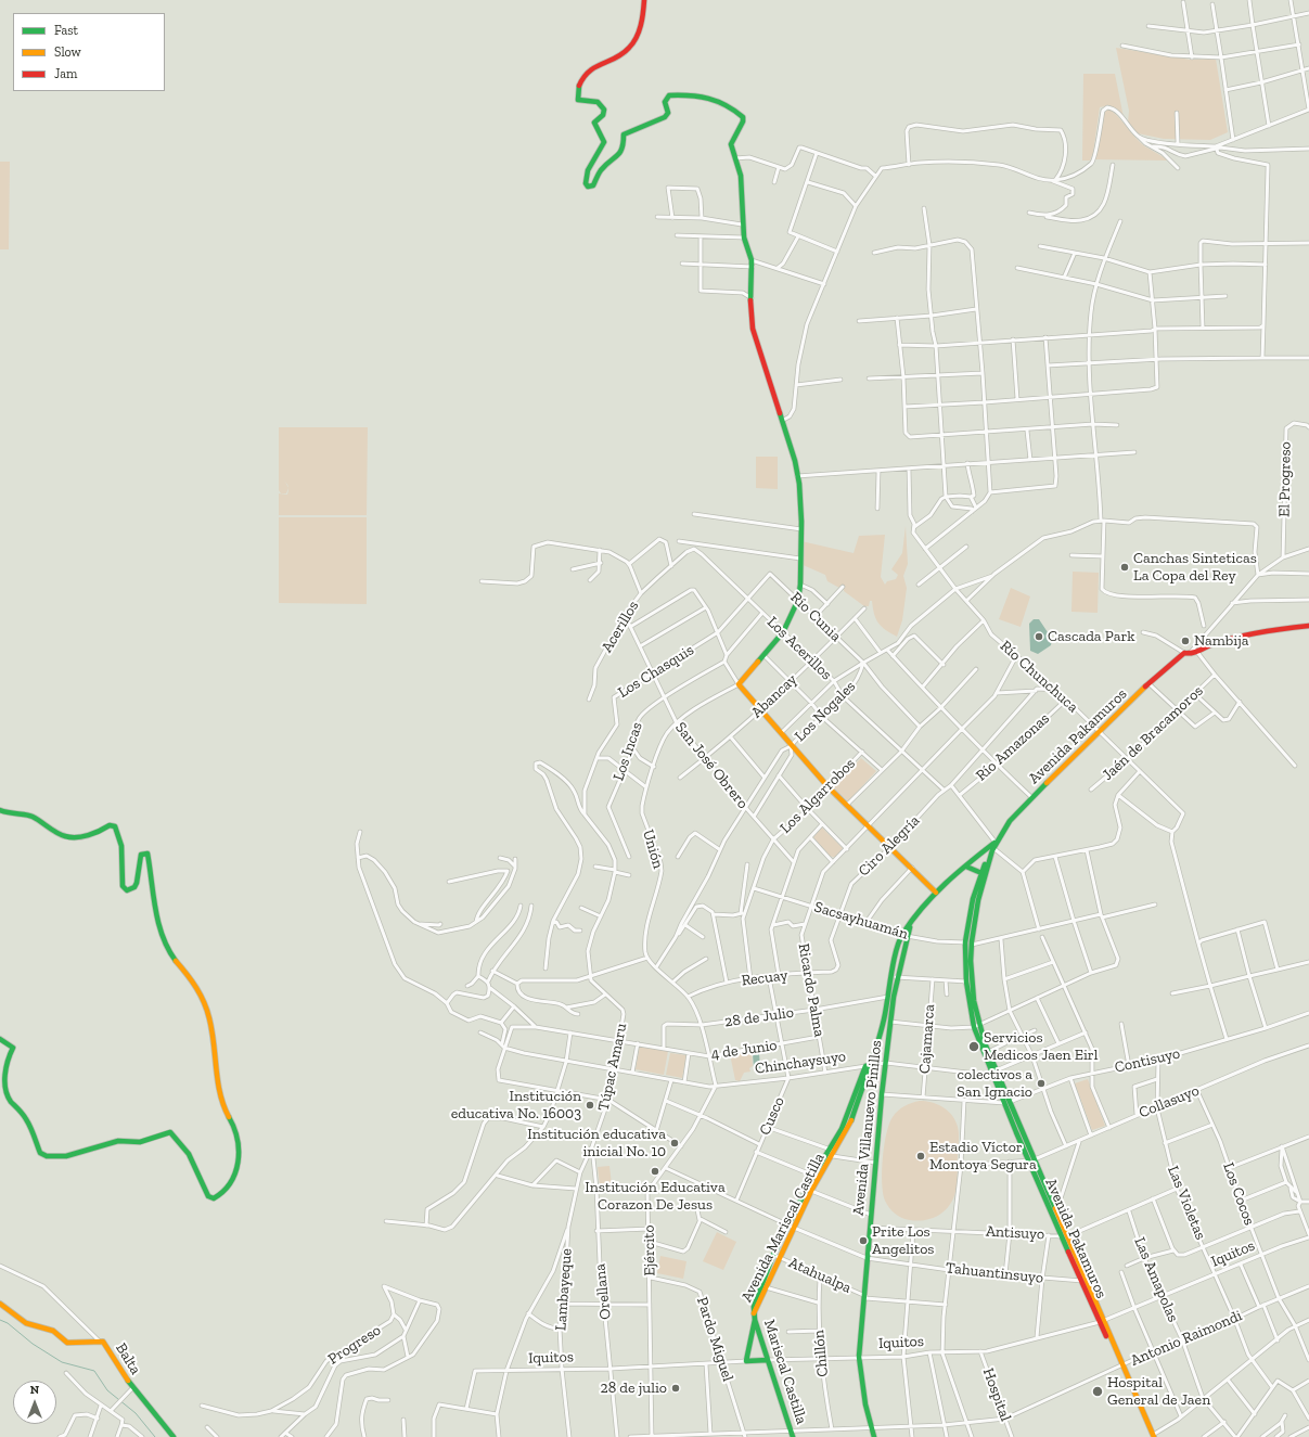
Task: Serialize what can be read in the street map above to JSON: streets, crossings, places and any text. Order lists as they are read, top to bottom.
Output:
{
  "streets": {
    "main road": [
      "Avenida Pakamuros",
      "Avenida Villanuevo Pinillos",
      "Avenida Mariscal Castilla",
      "Iquitos",
      "Balta",
      "Mariscal Castilla"
    ],
    "street": [
      "El Progreso",
      "Río Cunia",
      "Acerillos",
      "Los Acerillos",
      "Los Chasquis",
      "Río Chunchuca",
      "Abancay",
      "Los Nogales",
      "Jaén de Bracamoros",
      "Río Amazonas",
      "Los Incas",
      "San José Obrero",
      "Los Algarrobos",
      "Ciro Alegría",
      "Unión",
      "Sacsayhuamán",
      "Recuay",
      "Ricardo Palma",
      "28 de Julio",
      "Cajamarca",
      "4 de Junio",
      "Contisuyo",
      "Chinchaysuyo",
      "Túpac Amaru",
      "Collasuyo",
      "Cusco",
      "Los Cocos",
      "Las Violetas",
      "Antisuyo",
      "Ejército",
      "Tahuantinsuyo",
      "Atahualpa",
      "Las Amapolas",
      "Lambayeque",
      "Orellana",
      "Antonio Raimondi",
      "Pardo Miguel",
      "Progreso",
      "Chillón",
      "Hospital"
    ]
  },
  "crossings": [
    ["Río Cunia", "Los Acerillos"],
    ["Río Cunia", "Los Chasquis"],
    ["Río Cunia", "Abancay"],
    ["Río Cunia", "Los Nogales"],
    ["Acerillos", "Los Acerillos"],
    ["Acerillos", "San José Obrero"],
    ["Los Acerillos", "Los Chasquis"],
    ["Los Acerillos", "Abancay"],
    ["Los Acerillos", "Los Nogales"],
    ["Los Acerillos", "Ciro Alegría"],
    ["Los Acerillos", "Ricardo Palma"],
    ["Los Chasquis", "San José Obrero"],
    ["Río Chunchuca", "Los Nogales"],
    ["Río Chunchuca", "Jaén de Bracamoros"],
    ["Río Chunchuca", "Avenida Pakamuros"],
    ["Río Chunchuca", "Río Amazonas"],
    ["Río Chunchuca", "Ricardo Palma"],
    ["Abancay", "San José Obrero"],
    ["Los Nogales", "San José Obrero"],
    ["Avenida Pakamuros", "Sacsayhuamán"],
    ["Avenida Pakamuros", "Contisuyo"],
    ["Avenida Pakamuros", "Chinchaysuyo"],
    ["Avenida Pakamuros", "Collasuyo"],
    ["Avenida Pakamuros", "Antisuyo"],
    ["Avenida Pakamuros", "Iquitos"],
    ["Avenida Pakamuros", "Tahuantinsuyo"],
    ["Avenida Pakamuros", "Antonio Raimondi"],
    ["Los Incas", "San José Obrero"],
    ["San José Obrero", "Los Algarrobos"],
    ["San José Obrero", "Unión"],
    ["Ciro Alegría", "Sacsayhuamán"],
    ["Ciro Alegría", "Recuay"],
    ["Sacsayhuamán", "Recuay"],
    ["Sacsayhuamán", "Ricardo Palma"],
    ["Sacsayhuamán", "Avenida Villanuevo Pinillos"],
    ["Sacsayhuamán", "Avenida Mariscal Castilla"],
    ["Recuay", "Ricardo Palma"],
    ["Recuay", "Cusco"],
    ["Ricardo Palma", "28 de Julio"],
    ["Ricardo Palma", "4 de Junio"],
    ["Ricardo Palma", "Chinchaysuyo"],
    ["28 de Julio", "4 de Junio"],
    ["28 de Julio", "Cusco"],
    ["28 de Julio", "Avenida Villanuevo Pinillos"],
    ["28 de Julio", "Avenida Mariscal Castilla"],
    ["Cajamarca", "Contisuyo"],
    ["Cajamarca", "Chinchaysuyo"],
    ["4 de Junio", "Chinchaysuyo"],
    ["4 de Junio", "Túpac Amaru"],
    ["4 de Junio", "Cusco"],
    ["Contisuyo", "Avenida Villanuevo Pinillos"],
    ["Contisuyo", "Las Violetas"],
    ["Chinchaysuyo", "Túpac Amaru"],
    ["Chinchaysuyo", "Cusco"],
    ["Chinchaysuyo", "Avenida Villanuevo Pinillos"],
    ["Chinchaysuyo", "Avenida Mariscal Castilla"],
    ["Chinchaysuyo", "Ejército"],
    ["Túpac Amaru", "Lambayeque"],
    ["Túpac Amaru", "Orellana"],
    ["Collasuyo", "Los Cocos"],
    ["Collasuyo", "Las Violetas"],
    ["Cusco", "Tahuantinsuyo"],
    ["Avenida Villanuevo Pinillos", "Avenida Mariscal Castilla"],
    ["Avenida Villanuevo Pinillos", "Antisuyo"],
    ["Avenida Villanuevo Pinillos", "Iquitos"],
    ["Avenida Villanuevo Pinillos", "Tahuantinsuyo"],
    ["Avenida Villanuevo Pinillos", "Atahualpa"],
    ["Avenida Villanuevo Pinillos", "Antonio Raimondi"],
    ["Los Cocos", "Iquitos"],
    ["Los Cocos", "Antonio Raimondi"],
    ["Las Violetas", "Antisuyo"],
    ["Las Violetas", "Iquitos"],
    ["Las Violetas", "Antonio Raimondi"],
    ["Avenida Mariscal Castilla", "Tahuantinsuyo"],
    ["Avenida Mariscal Castilla", "Atahualpa"],
    ["Avenida Mariscal Castilla", "Mariscal Castilla"],
    ["Antisuyo", "Las Amapolas"],
    ["Ejército", "Iquitos"],
    ["Ejército", "Tahuantinsuyo"],
    ["Ejército", "Antonio Raimondi"],
    ["Ejército", "Pardo Miguel"],
    ["Iquitos", "Las Amapolas"],
    ["Iquitos", "Lambayeque"],
    ["Iquitos", "Orellana"],
    ["Iquitos", "Pardo Miguel"],
    ["Iquitos", "Chillón"],
    ["Iquitos", "Mariscal Castilla"],
    ["Iquitos", "Hospital"],
    ["Atahualpa", "Chillón"],
    ["Las Amapolas", "Antonio Raimondi"],
    ["Lambayeque", "Orellana"],
    ["Antonio Raimondi", "Pardo Miguel"],
    ["Antonio Raimondi", "Chillón"],
    ["Antonio Raimondi", "Mariscal Castilla"],
    ["Antonio Raimondi", "Hospital"]
  ],
  "places": [
    "Canchas Sinteticas La Copa del Rey",
    "Cascada Park",
    "Nambija",
    "Servicios Medicos Jaen Eirl",
    "colectivos a San Ignacio",
    "Institución educativa No. 16003",
    "Institución educativa inicial No. 10",
    "Estadio Víctor Montoya Segura",
    "Institución Educativa Corazon De Jesus",
    "Prite Los Angelitos",
    "28 de julio",
    "Hospital General de Jaen"
  ],
  "legend": ["Fast", "Slow", "Jam"],
  "north": "top"
}
